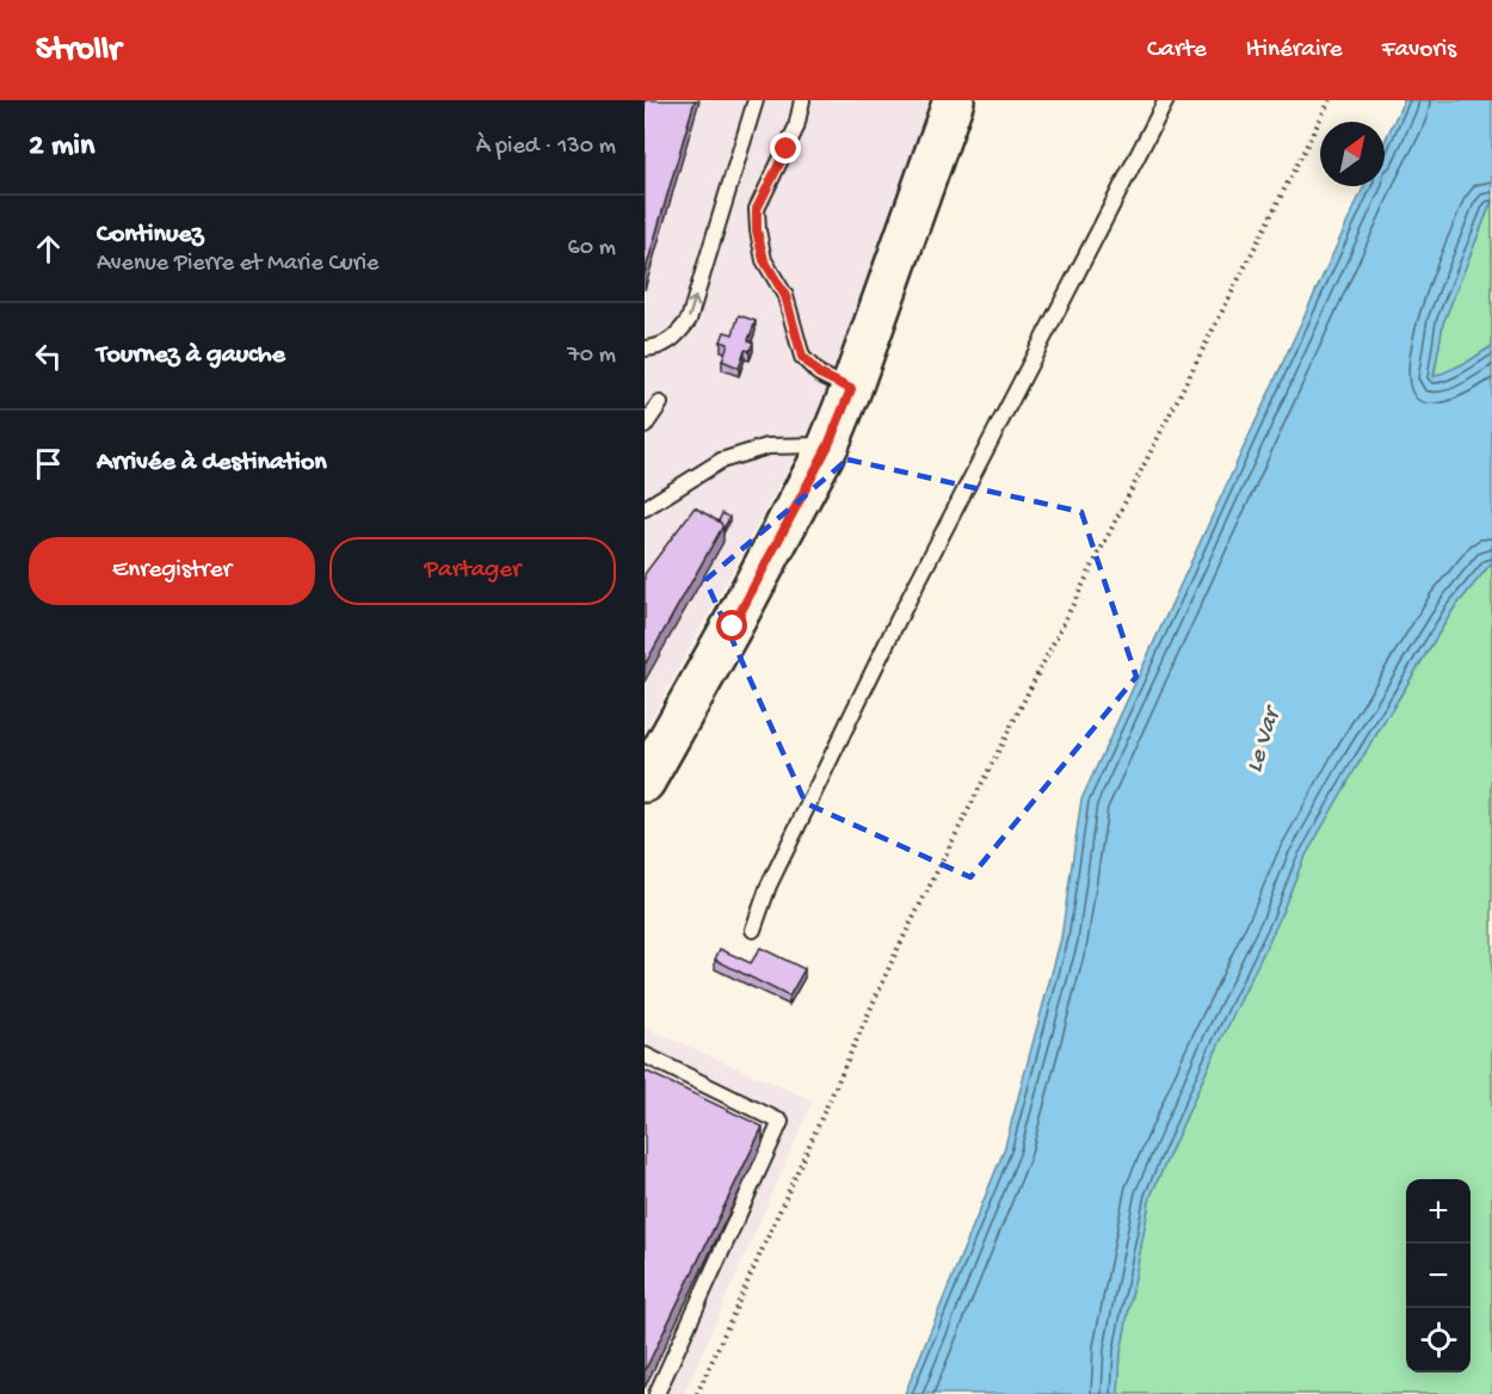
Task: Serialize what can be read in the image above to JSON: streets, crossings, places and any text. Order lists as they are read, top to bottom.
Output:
{
  "water": ["Le Var"],
  "north": "top right",
  "page": {
    "header": "Strollr",
    "nav": ["Carte", "Itinéraire", "Favoris"],
    "heading": ["2 min", "À pied · 130 m"],
    "list": [
      ["Continuez", "Avenue Pierre et Marie Curie", "60 m"],
      ["Tournez à gauche", "70 m"],
      "Arrivée à destination"
    ],
    "buttons": ["Enregistrer", "Partager"],
    "map_buttons": ["+", "−"]
  }
}
